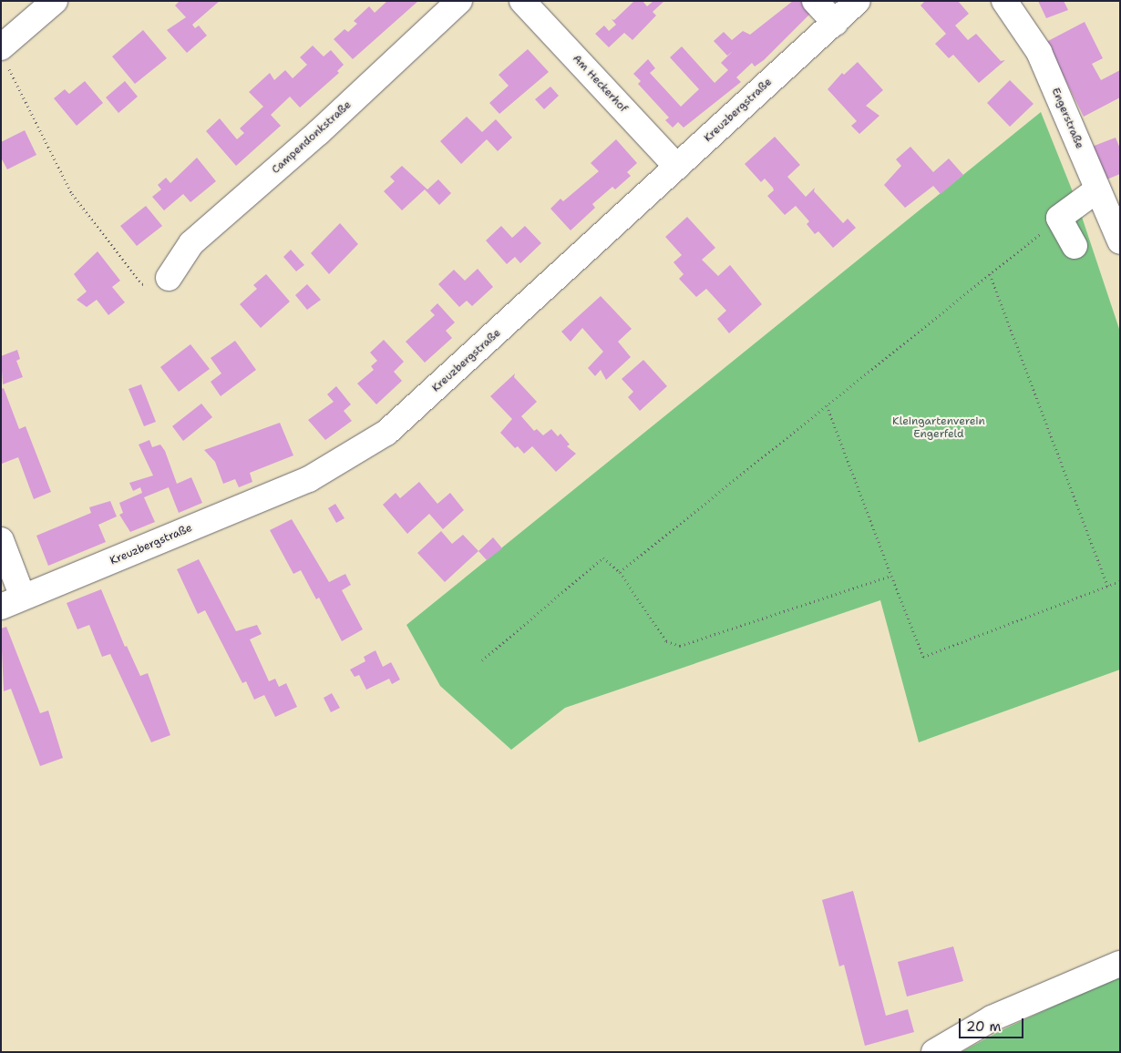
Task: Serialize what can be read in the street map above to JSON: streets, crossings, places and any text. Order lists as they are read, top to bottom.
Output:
{
  "streets": {
    "street": [
      "Am Heckerhof",
      "Kreuzbergstraße",
      "Engerstraße",
      "Campendonkstraße"
    ]
  },
  "crossings": [
    ["Am Heckerhof", "Kreuzbergstraße"]
  ],
  "parks": ["Kleingartenverein Engerfeld"],
  "scale_bar": "20 m"
}
